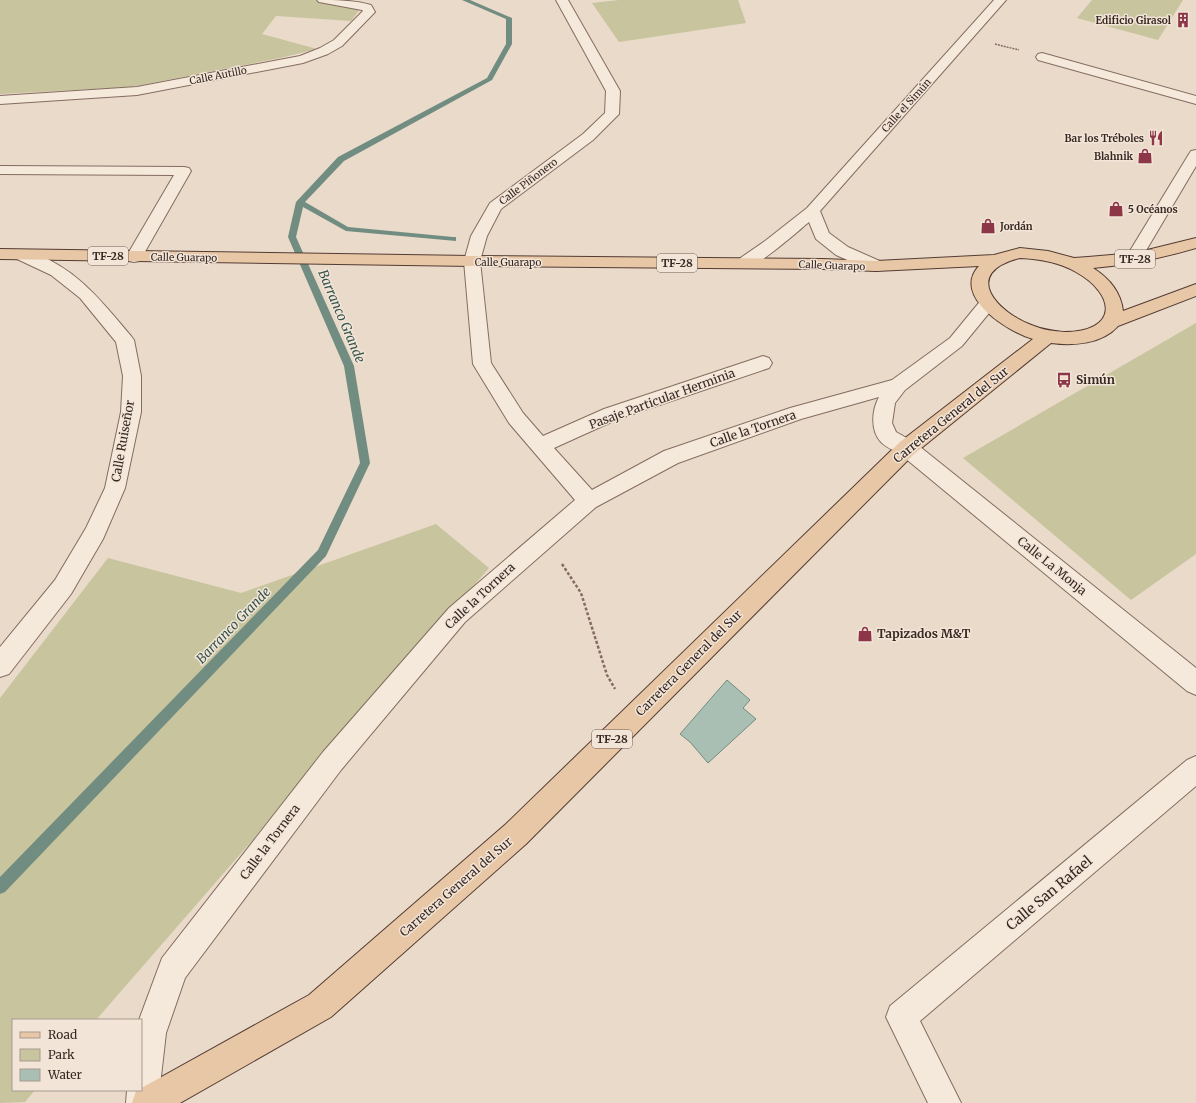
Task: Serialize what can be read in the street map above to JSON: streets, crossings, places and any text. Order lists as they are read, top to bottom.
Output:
{
  "streets": {
    "main road": [
      "TF-28",
      "Calle Guarapo",
      "Carretera General del Sur",
      "Calle Ruiseñor"
    ],
    "street": [
      "Calle Autillo",
      "Calle el Simún",
      "Calle Piñonero",
      "Pasaje Particular Herminia",
      "Calle la Tornera",
      "Calle La Monja",
      "Calle San Rafael"
    ]
  },
  "crossings": [
    ["Calle el Simún", "Calle Guarapo"],
    ["Calle Piñonero", "Calle Guarapo"],
    ["Calle Piñonero", "Pasaje Particular Herminia"],
    ["Calle Piñonero", "Calle la Tornera"],
    ["TF-28", "Calle Guarapo"],
    ["TF-28", "Carretera General del Sur"],
    ["TF-28", "Calle la Tornera"],
    ["Calle Guarapo", "Carretera General del Sur"],
    ["Calle Guarapo", "Calle la Tornera"],
    ["Calle Guarapo", "Calle Ruiseñor"],
    ["Carretera General del Sur", "Calle la Tornera"],
    ["Carretera General del Sur", "Calle La Monja"],
    ["Calle la Tornera", "Calle La Monja"]
  ],
  "water": ["Barranco Grande"],
  "places": {
    "building": ["Edificio Girasol"],
    "restaurant": ["Bar los Tréboles"],
    "shop": [
      "Blahnik",
      "5 Océanos",
      "Jordán",
      "Tapizados M&T"
    ],
    "bus stop": ["Simún"]
  },
  "legend": ["Road", "Park", "Water"]
}
